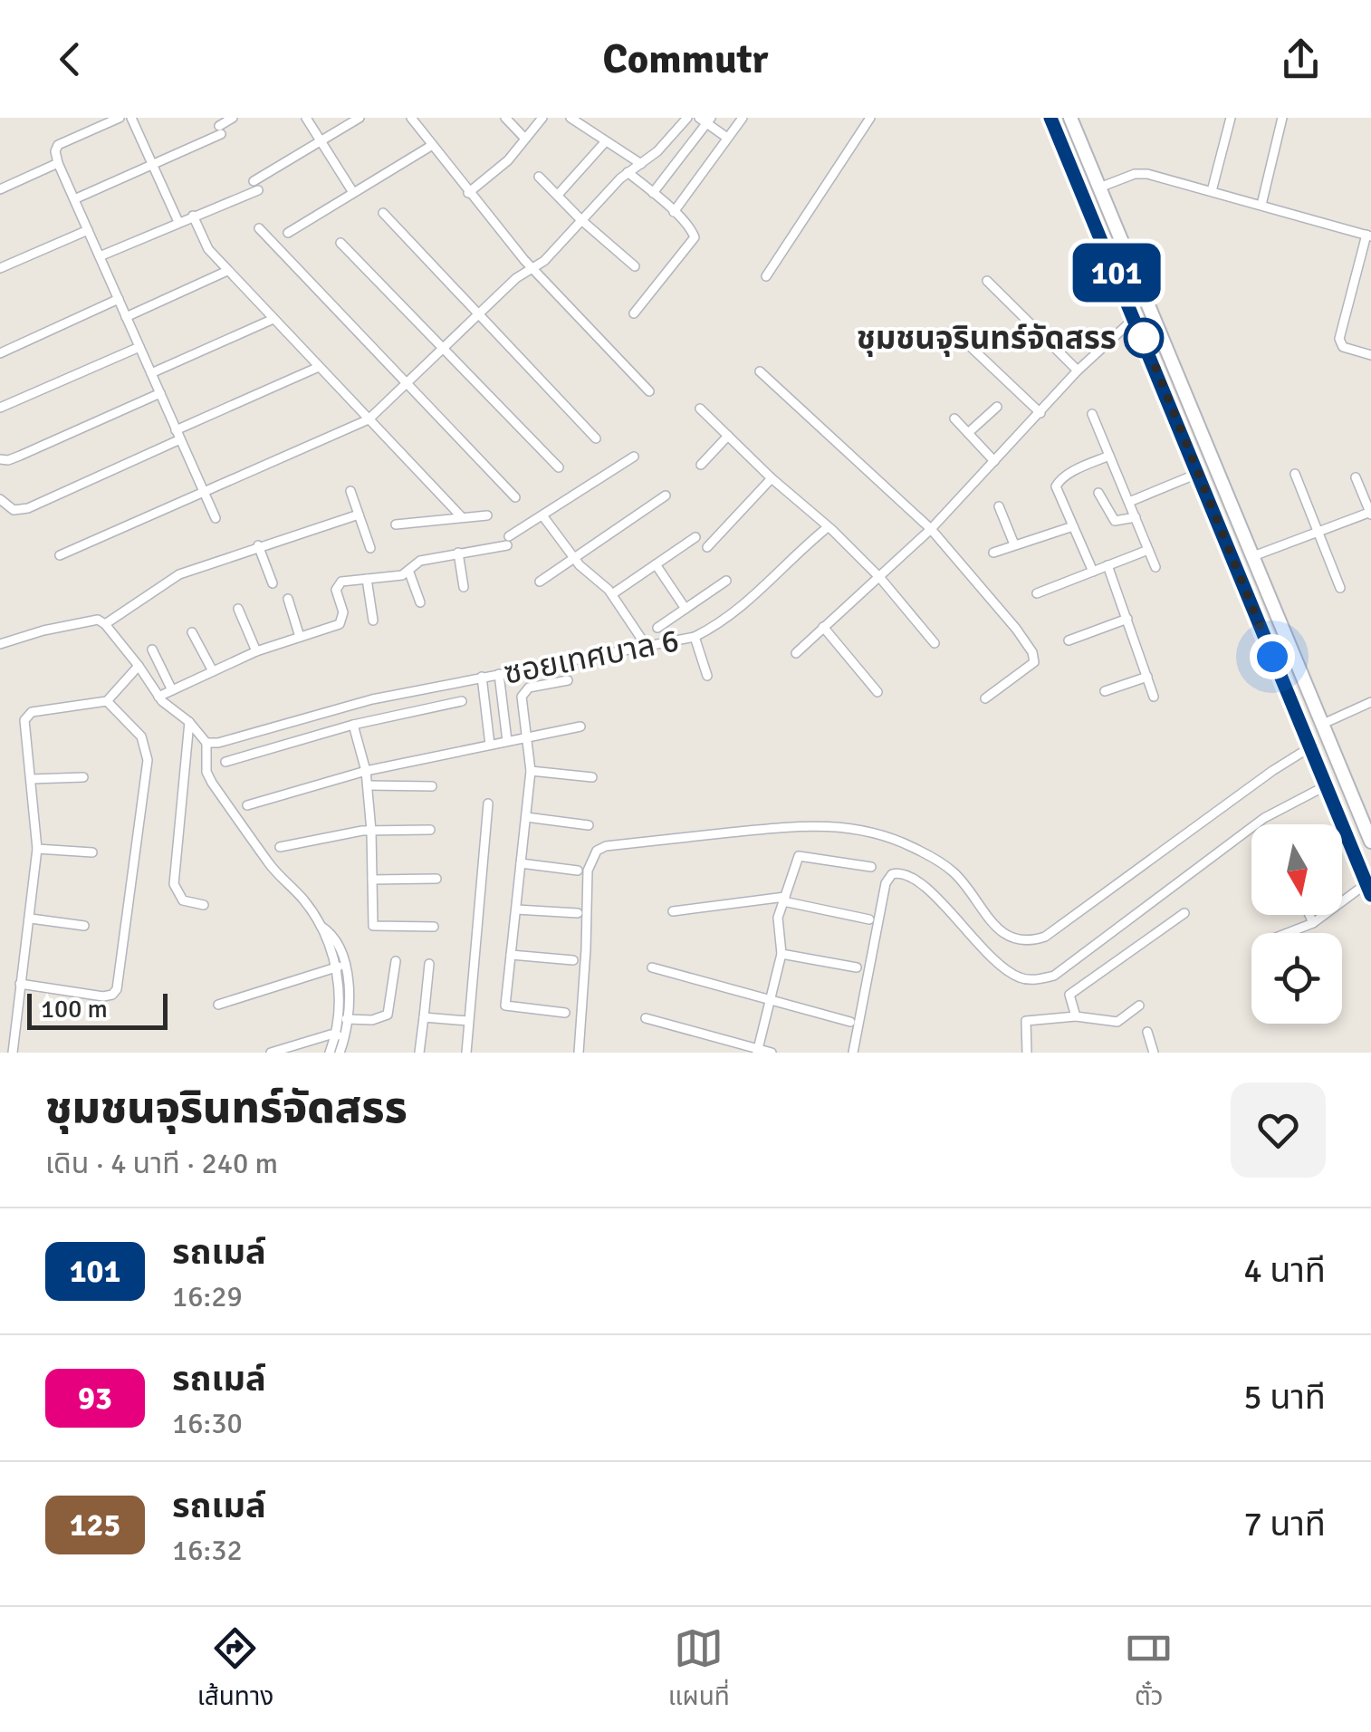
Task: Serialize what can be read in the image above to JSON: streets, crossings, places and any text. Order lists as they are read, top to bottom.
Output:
{
  "streets": {
    "street": ["ซอยเทศบาล 6"]
  },
  "places": ["ชุมชนจุรินทร์จัดสรร"],
  "lines": ["bus line 101"],
  "scale_bar": "100 m",
  "north": "bottom",
  "page": {
    "header": "Commutr",
    "on_map": "101",
    "scale": "100 m",
    "heading": ["ชุมชนจุรินทร์จัดสรร", "เดิน · 4 นาที · 240 m"],
    "list": [
      {
        "mark": "101",
        "name": "รถเมล์",
        "note": "16:29",
        "value": "4 นาที"
      },
      {
        "mark": "93",
        "name": "รถเมล์",
        "note": "16:30",
        "value": "5 นาที"
      },
      {
        "mark": "125",
        "name": "รถเมล์",
        "note": "16:32",
        "value": "7 นาที"
      }
    ],
    "tabs": ["เส้นทาง", "แผนที่", "ตั๋ว"]
  }
}
